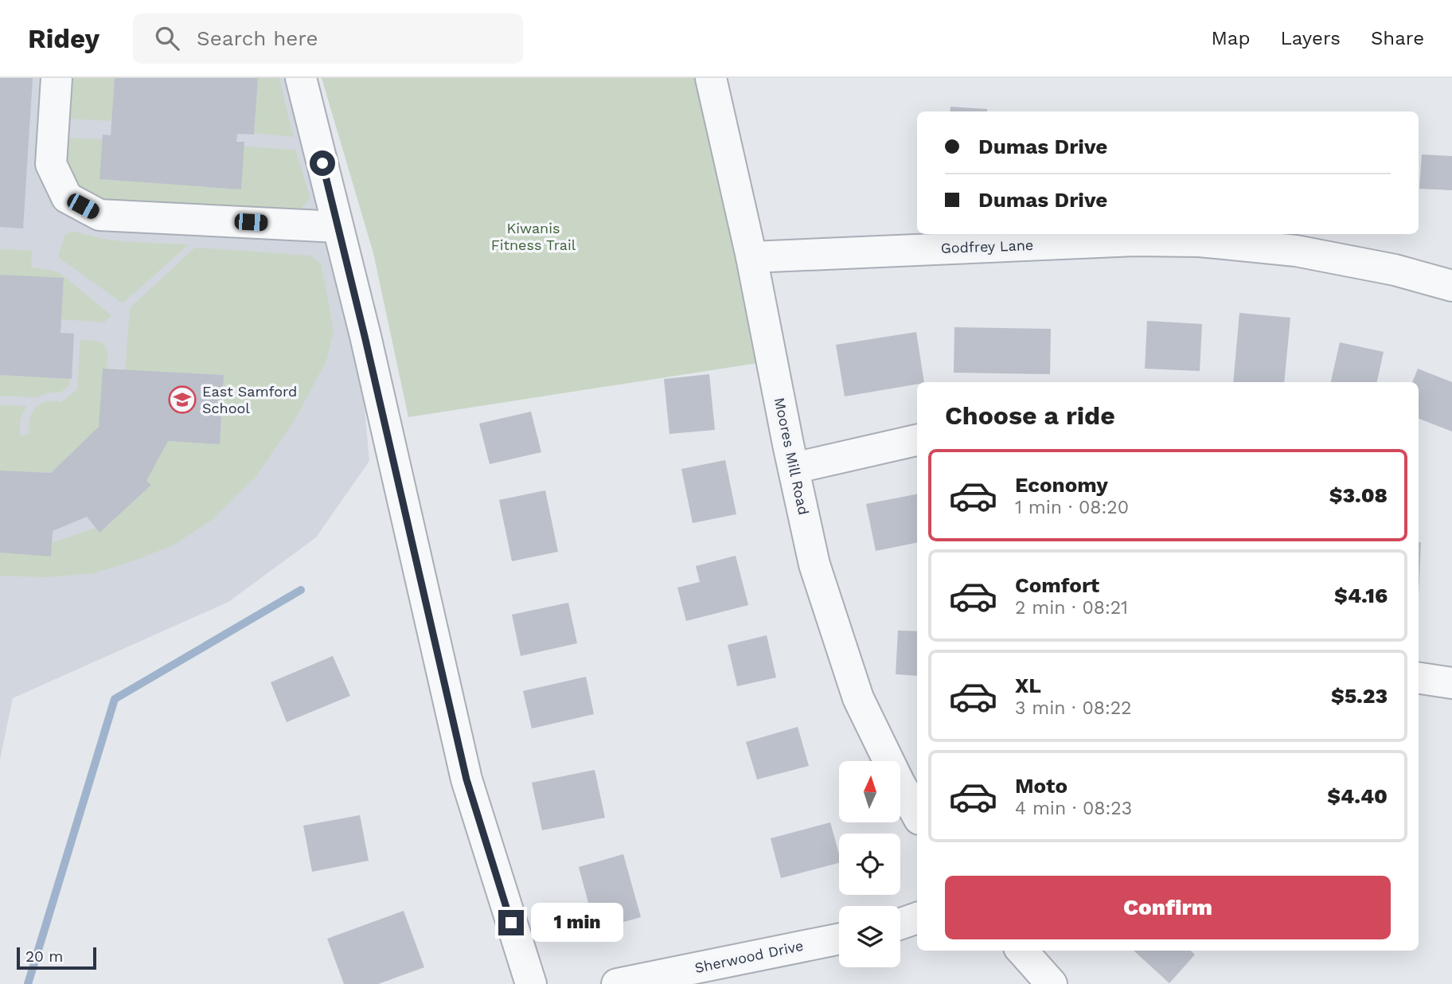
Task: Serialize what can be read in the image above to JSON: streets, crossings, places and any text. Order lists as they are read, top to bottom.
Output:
{
  "streets": {
    "street": ["Godfrey Lane", "Moores Mill Road", "Sherwood Drive"]
  },
  "crossings": [
    ["Godfrey Lane", "Moores Mill Road"]
  ],
  "parks": ["Kiwanis Fitness Trail"],
  "places": {
    "school or university": ["East Samford School"]
  },
  "scale_bar": "20 m",
  "north": "top",
  "page": {
    "header": "Ridey",
    "search": "Search here",
    "nav": ["Map", "Layers", "Share"],
    "banner": ["Dumas Drive", "Dumas Drive"],
    "heading": "Choose a ride",
    "list": [
      {
        "name": "Economy",
        "note": "1 min · 08:20",
        "value": "$3.08"
      },
      {
        "name": "Comfort",
        "note": "2 min · 08:21",
        "value": "$4.16"
      },
      {
        "name": "XL",
        "note": "3 min · 08:22",
        "value": "$5.23"
      },
      {
        "name": "Moto",
        "note": "4 min · 08:23",
        "value": "$4.40"
      }
    ],
    "buttons": "Confirm",
    "bubble": "1 min",
    "scale": "20 m"
  }
}
